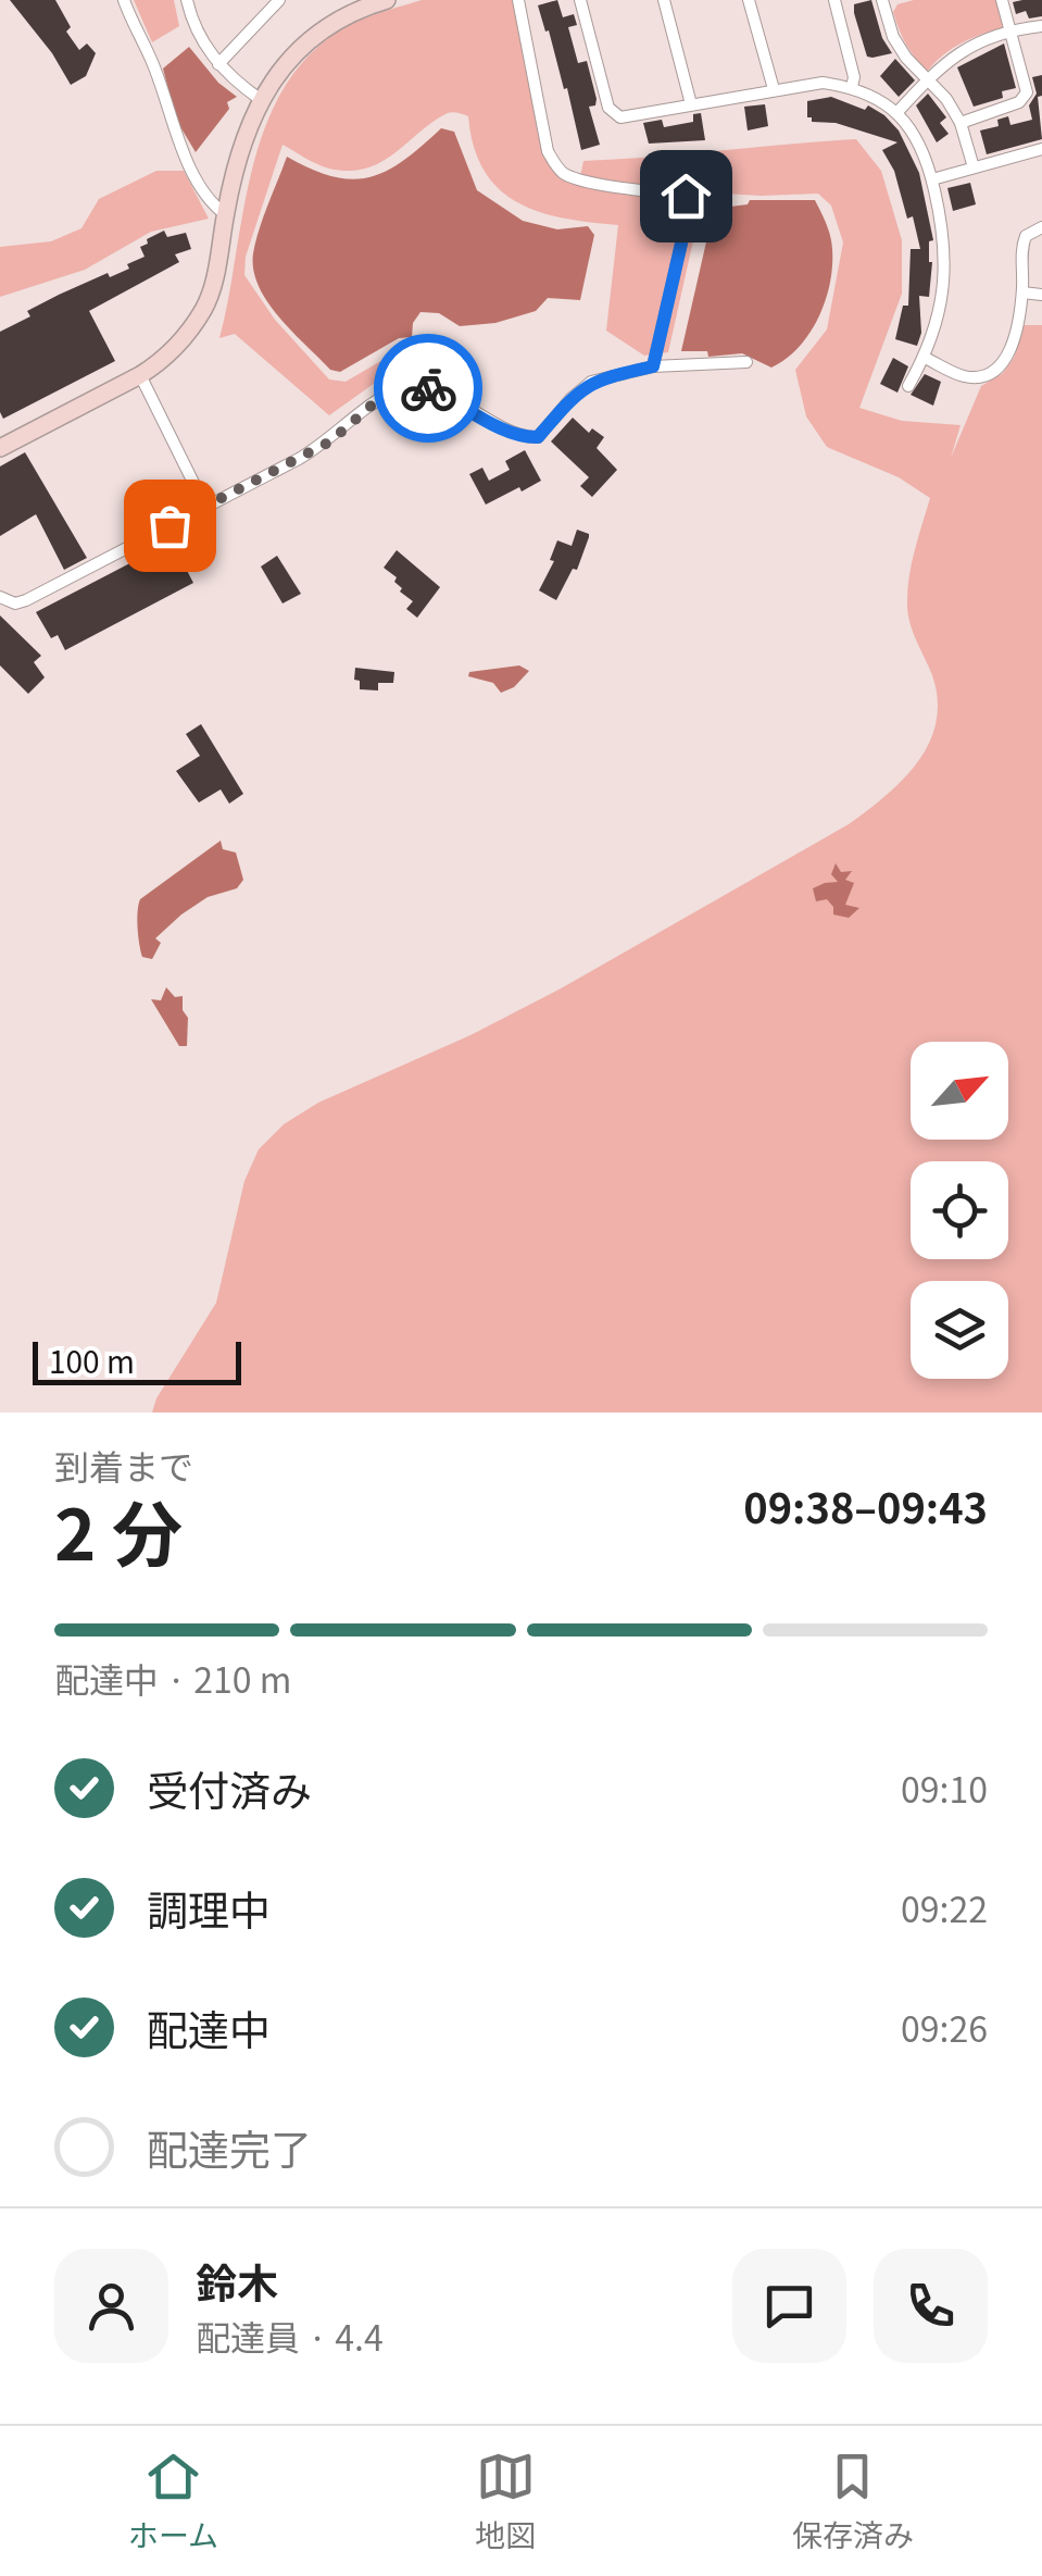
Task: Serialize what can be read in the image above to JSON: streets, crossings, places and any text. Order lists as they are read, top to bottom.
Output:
{
  "scale_bar": "100 m",
  "north": "top right",
  "page": {
    "scale": "100 m",
    "heading": ["2 分", "到着まで", "09:38–09:43"],
    "panel": ["鈴木", "配達員 · 4.4"],
    "bar": "配達中 · 210 m",
    "list": [
      ["受付済み", "09:10"],
      ["調理中", "09:22"],
      ["配達中", "09:26"],
      "配達完了"
    ],
    "tabs": ["ホーム", "地図", "保存済み"]
  }
}
